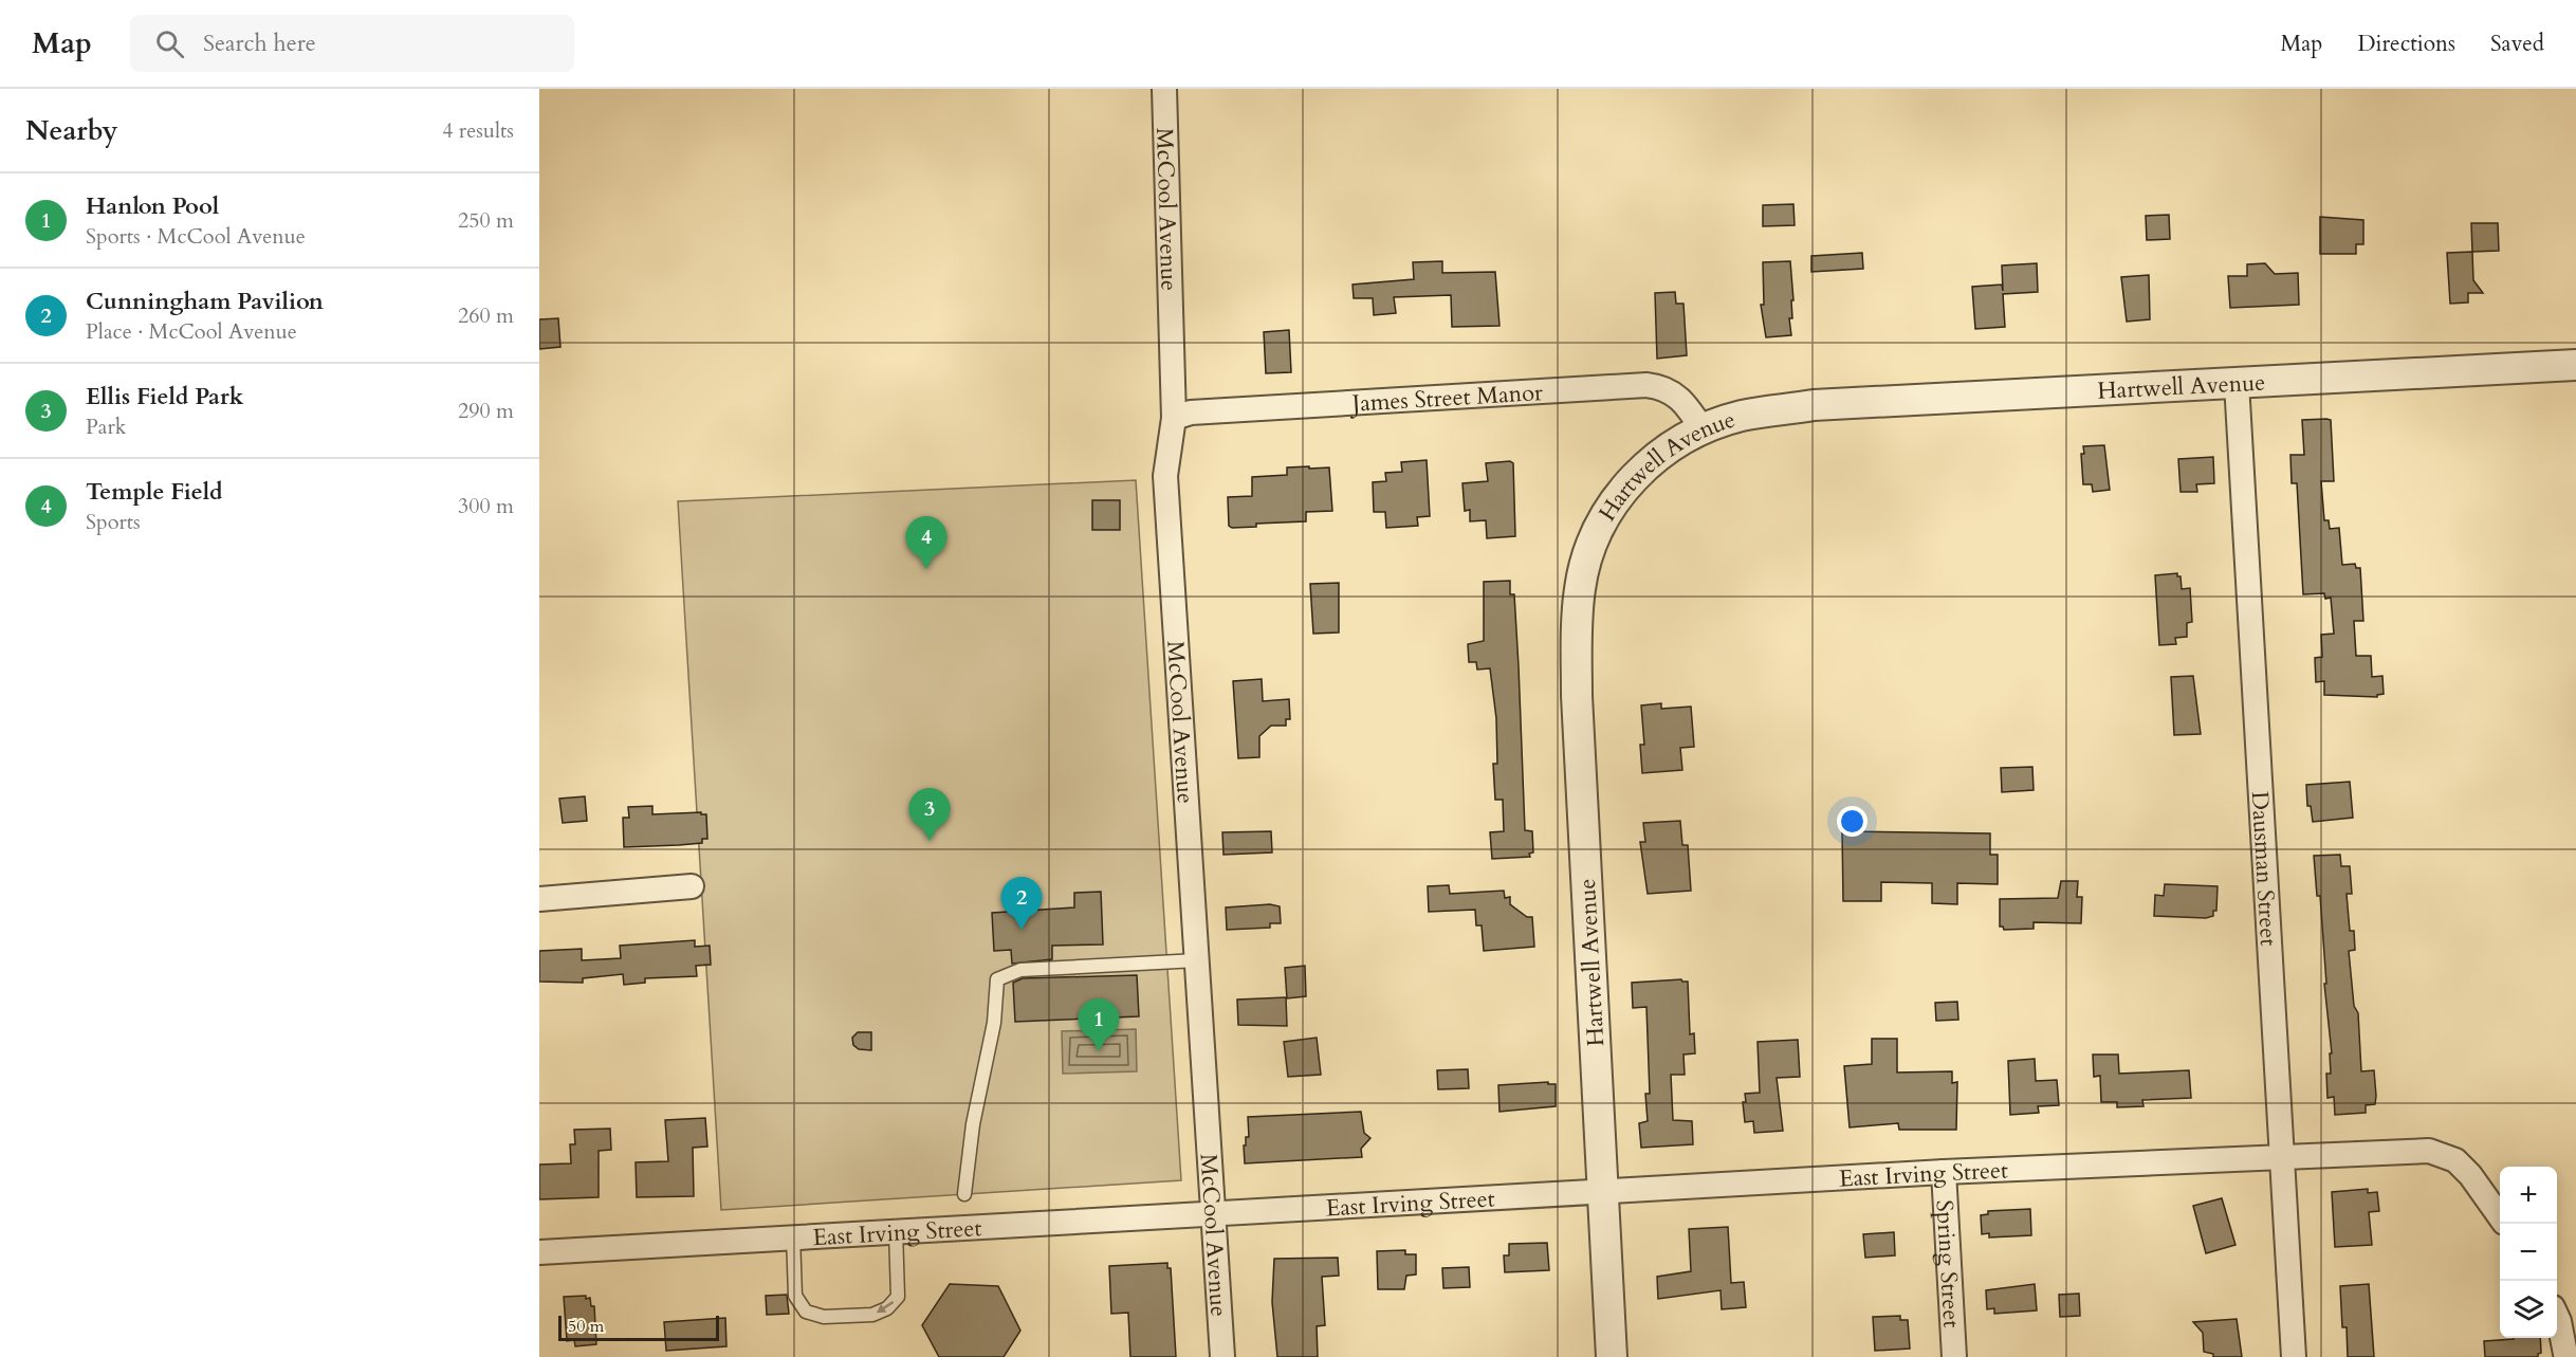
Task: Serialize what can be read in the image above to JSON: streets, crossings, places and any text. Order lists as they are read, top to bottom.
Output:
{
  "streets": {
    "street": [
      "McCool Avenue",
      "Hartwell Avenue",
      "James Street Manor",
      "Dausman Street",
      "East Irving Street",
      "Spring Street"
    ]
  },
  "crossings": [
    ["McCool Avenue", "James Street Manor"],
    ["McCool Avenue", "East Irving Street"],
    ["Hartwell Avenue", "James Street Manor"],
    ["Hartwell Avenue", "Dausman Street"],
    ["Hartwell Avenue", "East Irving Street"],
    ["Dausman Street", "East Irving Street"],
    ["East Irving Street", "Spring Street"]
  ],
  "scale_bar": "50 m",
  "page": {
    "header": "Map",
    "search": "Search here",
    "nav": ["Map", "Directions", "Saved"],
    "heading": ["Nearby", "4 results"],
    "list": [
      {
        "mark": "1",
        "name": "Hanlon Pool",
        "note": "Sports · McCool Avenue",
        "value": "250 m"
      },
      {
        "mark": "2",
        "name": "Cunningham Pavilion",
        "note": "Place · McCool Avenue",
        "value": "260 m"
      },
      {
        "mark": "3",
        "name": "Ellis Field Park",
        "note": "Park",
        "value": "290 m"
      },
      {
        "mark": "4",
        "name": "Temple Field",
        "note": "Sports",
        "value": "300 m"
      }
    ],
    "pins": [
      "4",
      "3",
      "2",
      "1"
    ],
    "map_buttons": ["+", "−"],
    "scale": "50 m"
  }
}
